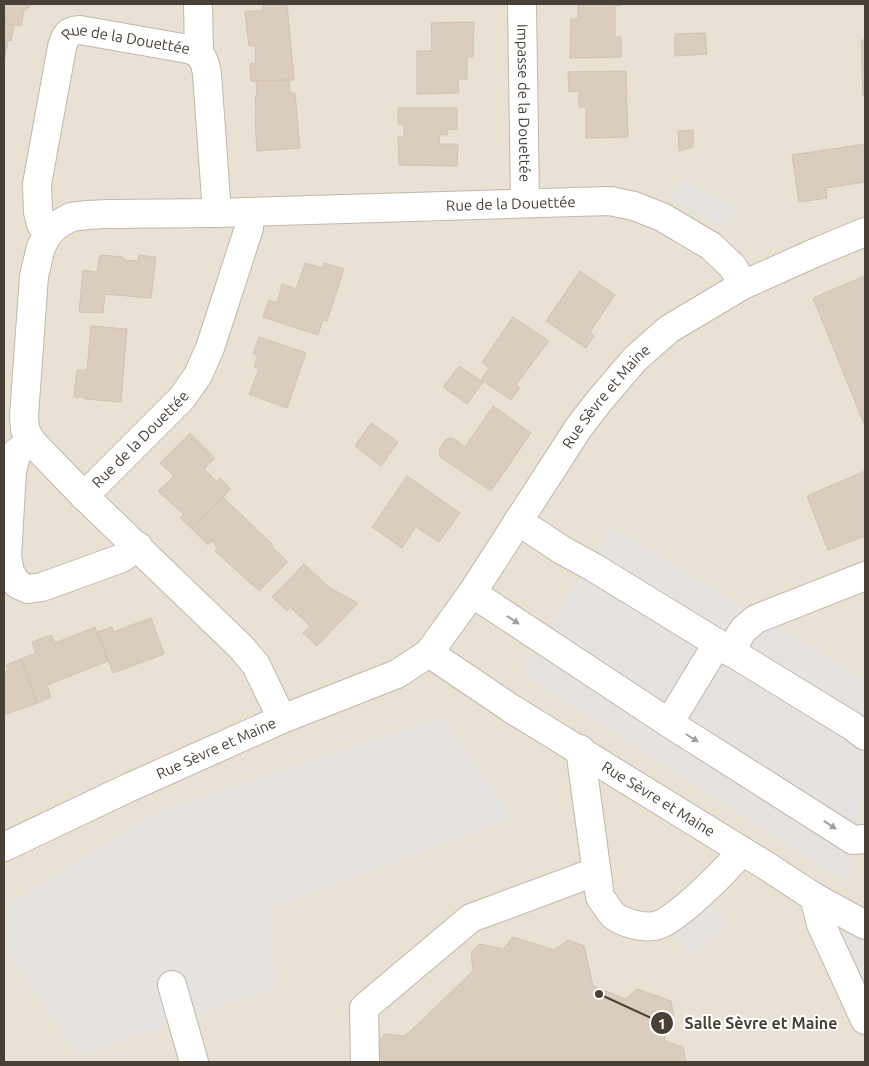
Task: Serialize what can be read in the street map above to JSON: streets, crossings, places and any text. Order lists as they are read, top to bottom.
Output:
{
  "streets": {
    "street": ["Rue de la Douettée", "Impasse de la Douettée", "Rue Sèvre et Maine"]
  },
  "crossings": [
    ["Rue de la Douettée", "Impasse de la Douettée"],
    ["Rue de la Douettée", "Rue Sèvre et Maine"]
  ],
  "places": ["Salle Sèvre et Maine"]
}
